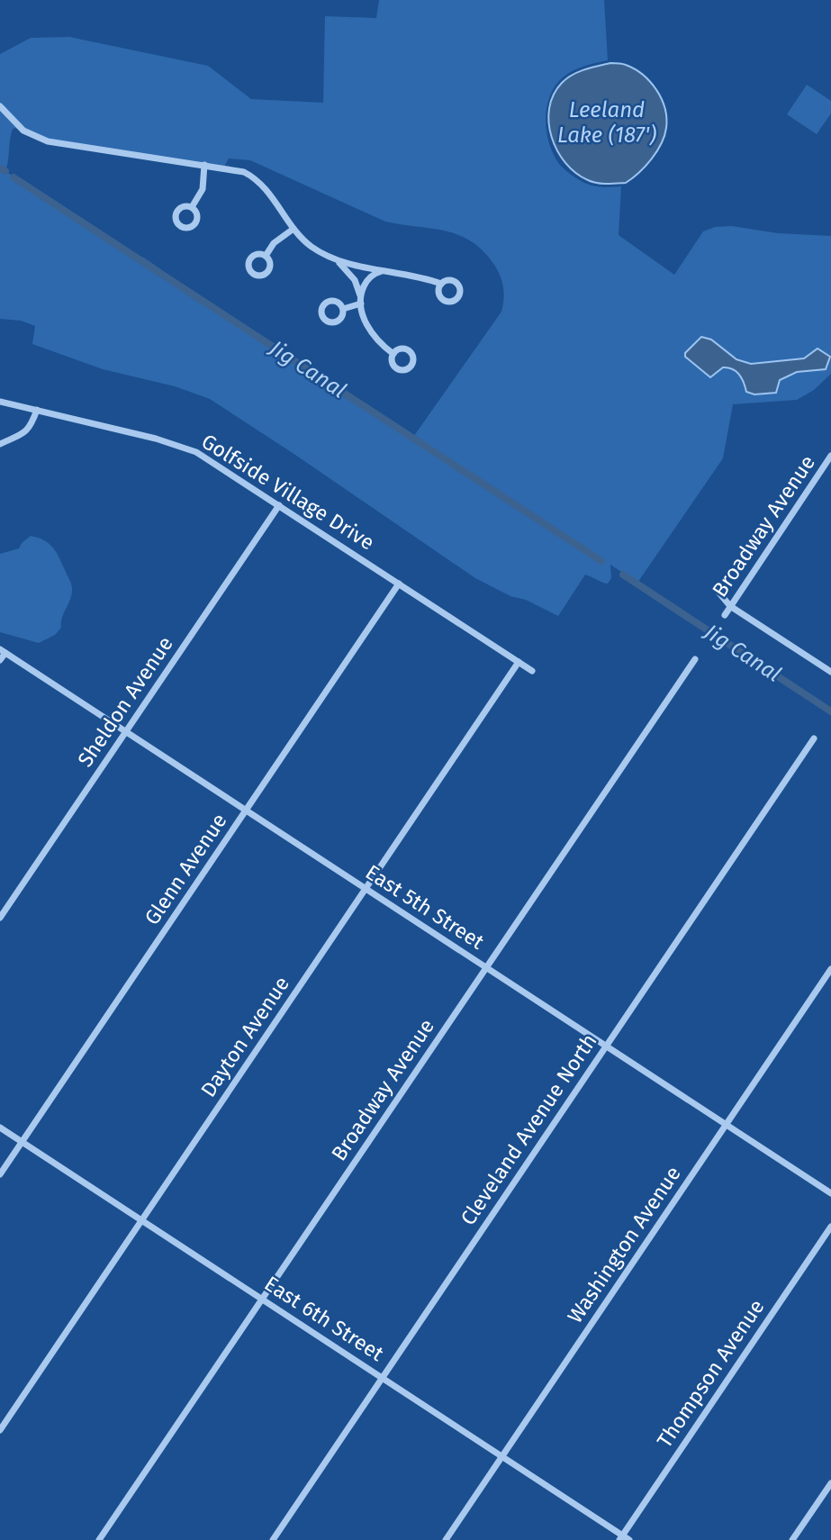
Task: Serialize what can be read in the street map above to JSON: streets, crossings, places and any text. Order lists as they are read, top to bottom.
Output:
{
  "streets": {
    "street": [
      "Golfside Village Drive",
      "Broadway Avenue",
      "Sheldon Avenue",
      "Glenn Avenue",
      "East 5th Street",
      "Dayton Avenue",
      "Cleveland Avenue North",
      "Washington Avenue",
      "East 6th Street",
      "Thompson Avenue"
    ]
  },
  "crossings": [
    ["Golfside Village Drive", "Sheldon Avenue"],
    ["Golfside Village Drive", "Glenn Avenue"],
    ["Golfside Village Drive", "Dayton Avenue"],
    ["Broadway Avenue", "East 5th Street"],
    ["Broadway Avenue", "East 6th Street"],
    ["Sheldon Avenue", "East 5th Street"],
    ["Glenn Avenue", "East 5th Street"],
    ["Glenn Avenue", "East 6th Street"],
    ["East 5th Street", "Dayton Avenue"],
    ["East 5th Street", "Cleveland Avenue North"],
    ["East 5th Street", "Washington Avenue"],
    ["Dayton Avenue", "East 6th Street"],
    ["Cleveland Avenue North", "East 6th Street"],
    ["Washington Avenue", "East 6th Street"],
    ["East 6th Street", "Thompson Avenue"]
  ],
  "water": ["Leeland Lake (187')", "Jig Canal"]
}
